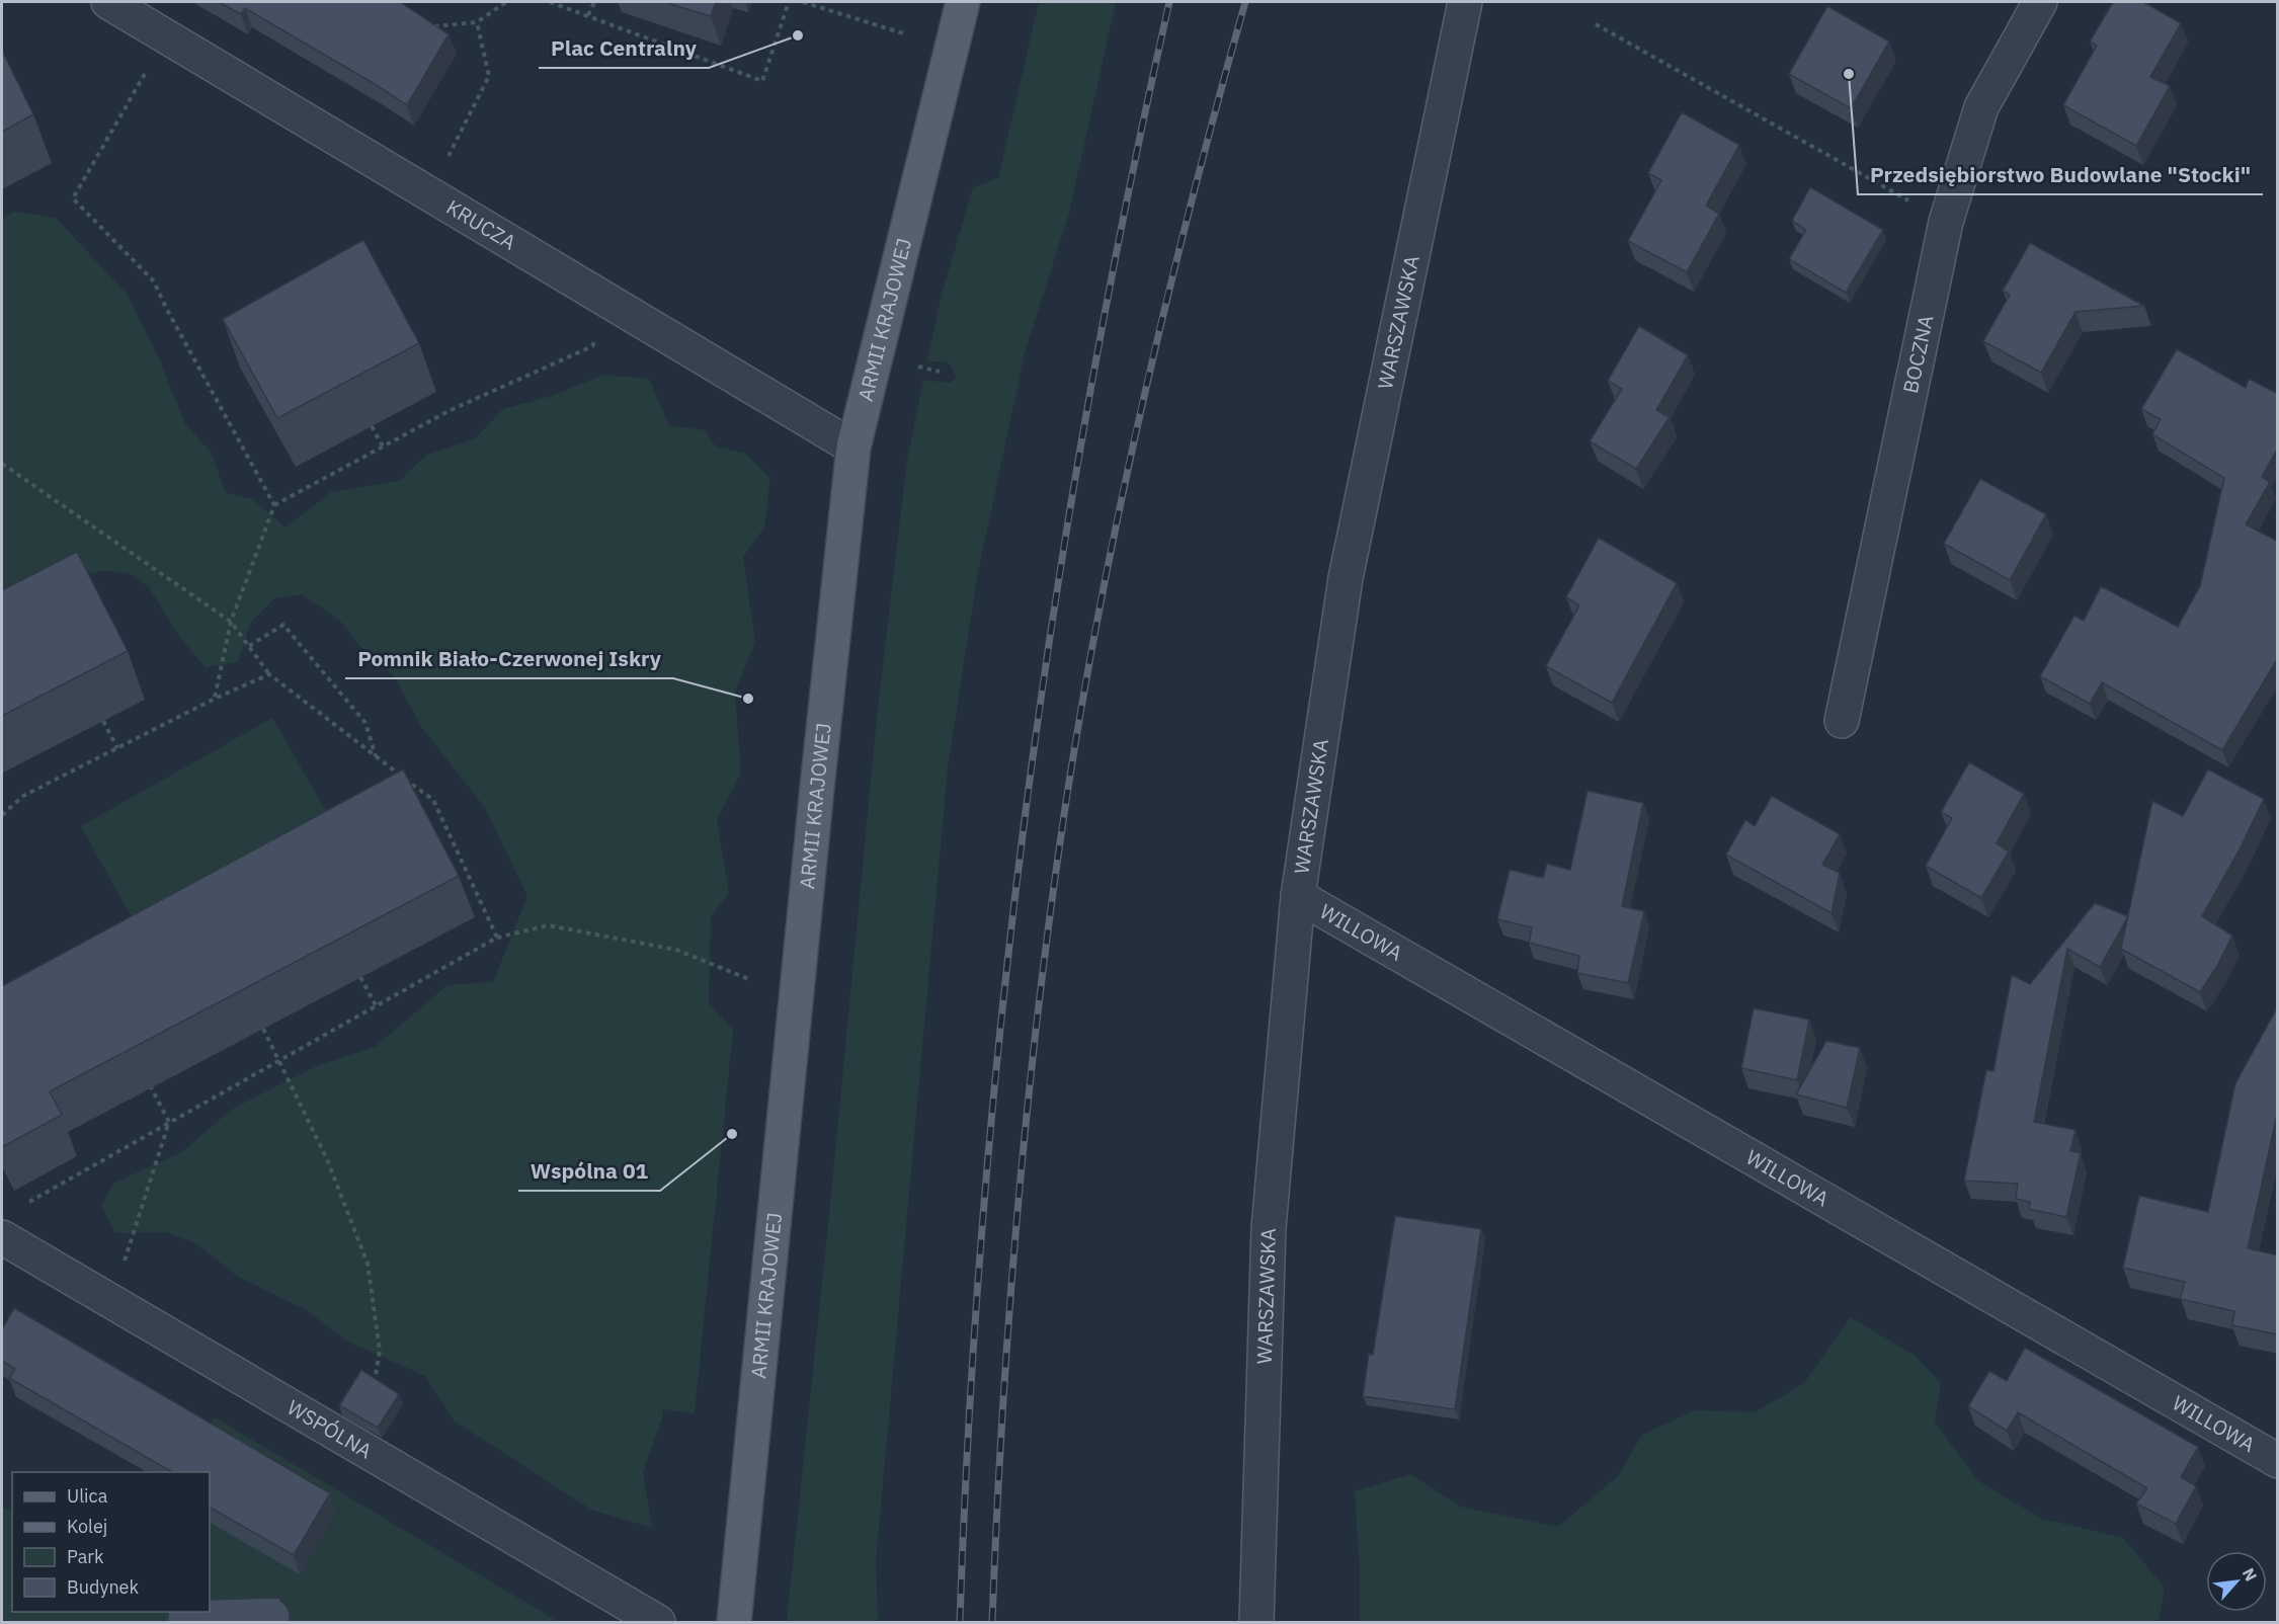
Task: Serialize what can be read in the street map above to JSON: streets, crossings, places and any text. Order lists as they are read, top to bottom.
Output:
{
  "streets": {
    "main road": ["ARMII KRAJOWEJ"],
    "street": [
      "KRUCZA",
      "WARSZAWSKA",
      "BOCZNA",
      "WILLOWA",
      "WSPÓLNA"
    ]
  },
  "crossings": [
    ["KRUCZA", "ARMII KRAJOWEJ"],
    ["WARSZAWSKA", "WILLOWA"]
  ],
  "places": [
    "Plac Centralny",
    "Przedsiębiorstwo Budowlane \"Stocki\"",
    "Pomnik Biało-Czerwonej Iskry",
    "Wspólna 01"
  ],
  "legend": [
    "Ulica",
    "Kolej",
    "Park",
    "Budynek"
  ],
  "north": "top right"
}
